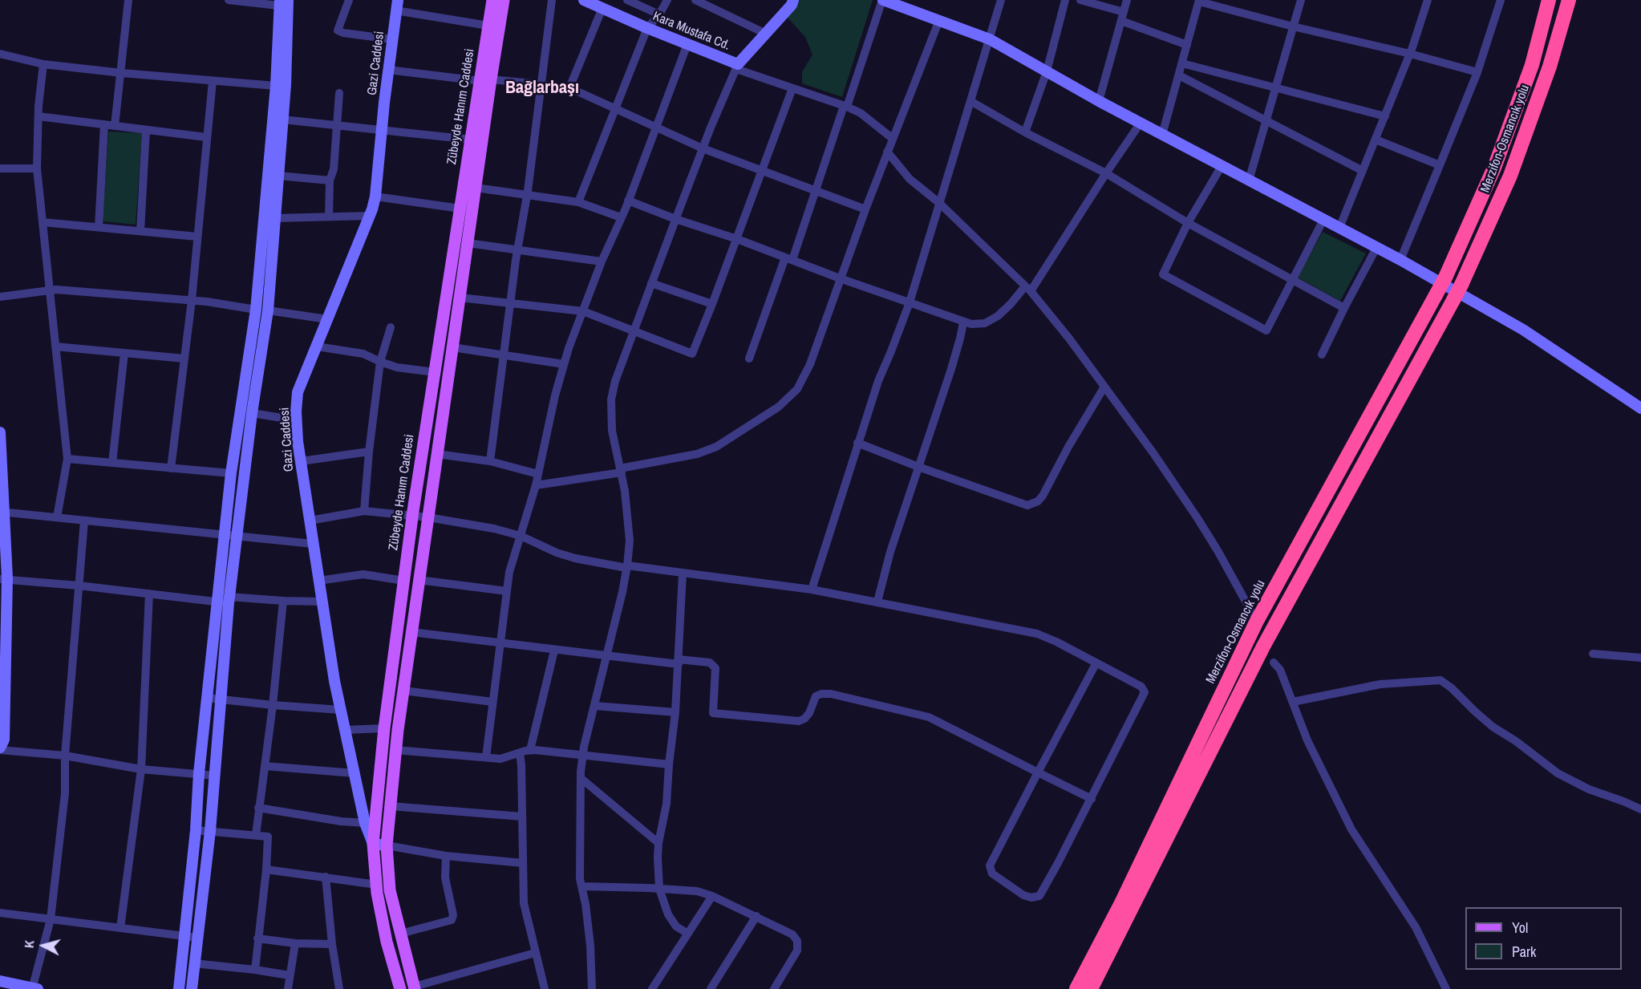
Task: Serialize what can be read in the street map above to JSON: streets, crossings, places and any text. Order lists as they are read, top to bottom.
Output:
{
  "streets": {
    "highway": ["Merzifon-Osmancık yolu"],
    "main road": ["Zübeyde Hanım Caddesi"],
    "street": ["Kara Mustafa Cd.", "Gazi Caddesi"]
  },
  "crossings": [
    ["Gazi Caddesi", "Zübeyde Hanım Caddesi"]
  ],
  "districts": ["Bağlarbaşı"],
  "legend": ["Yol", "Park"],
  "north": "left"
}
